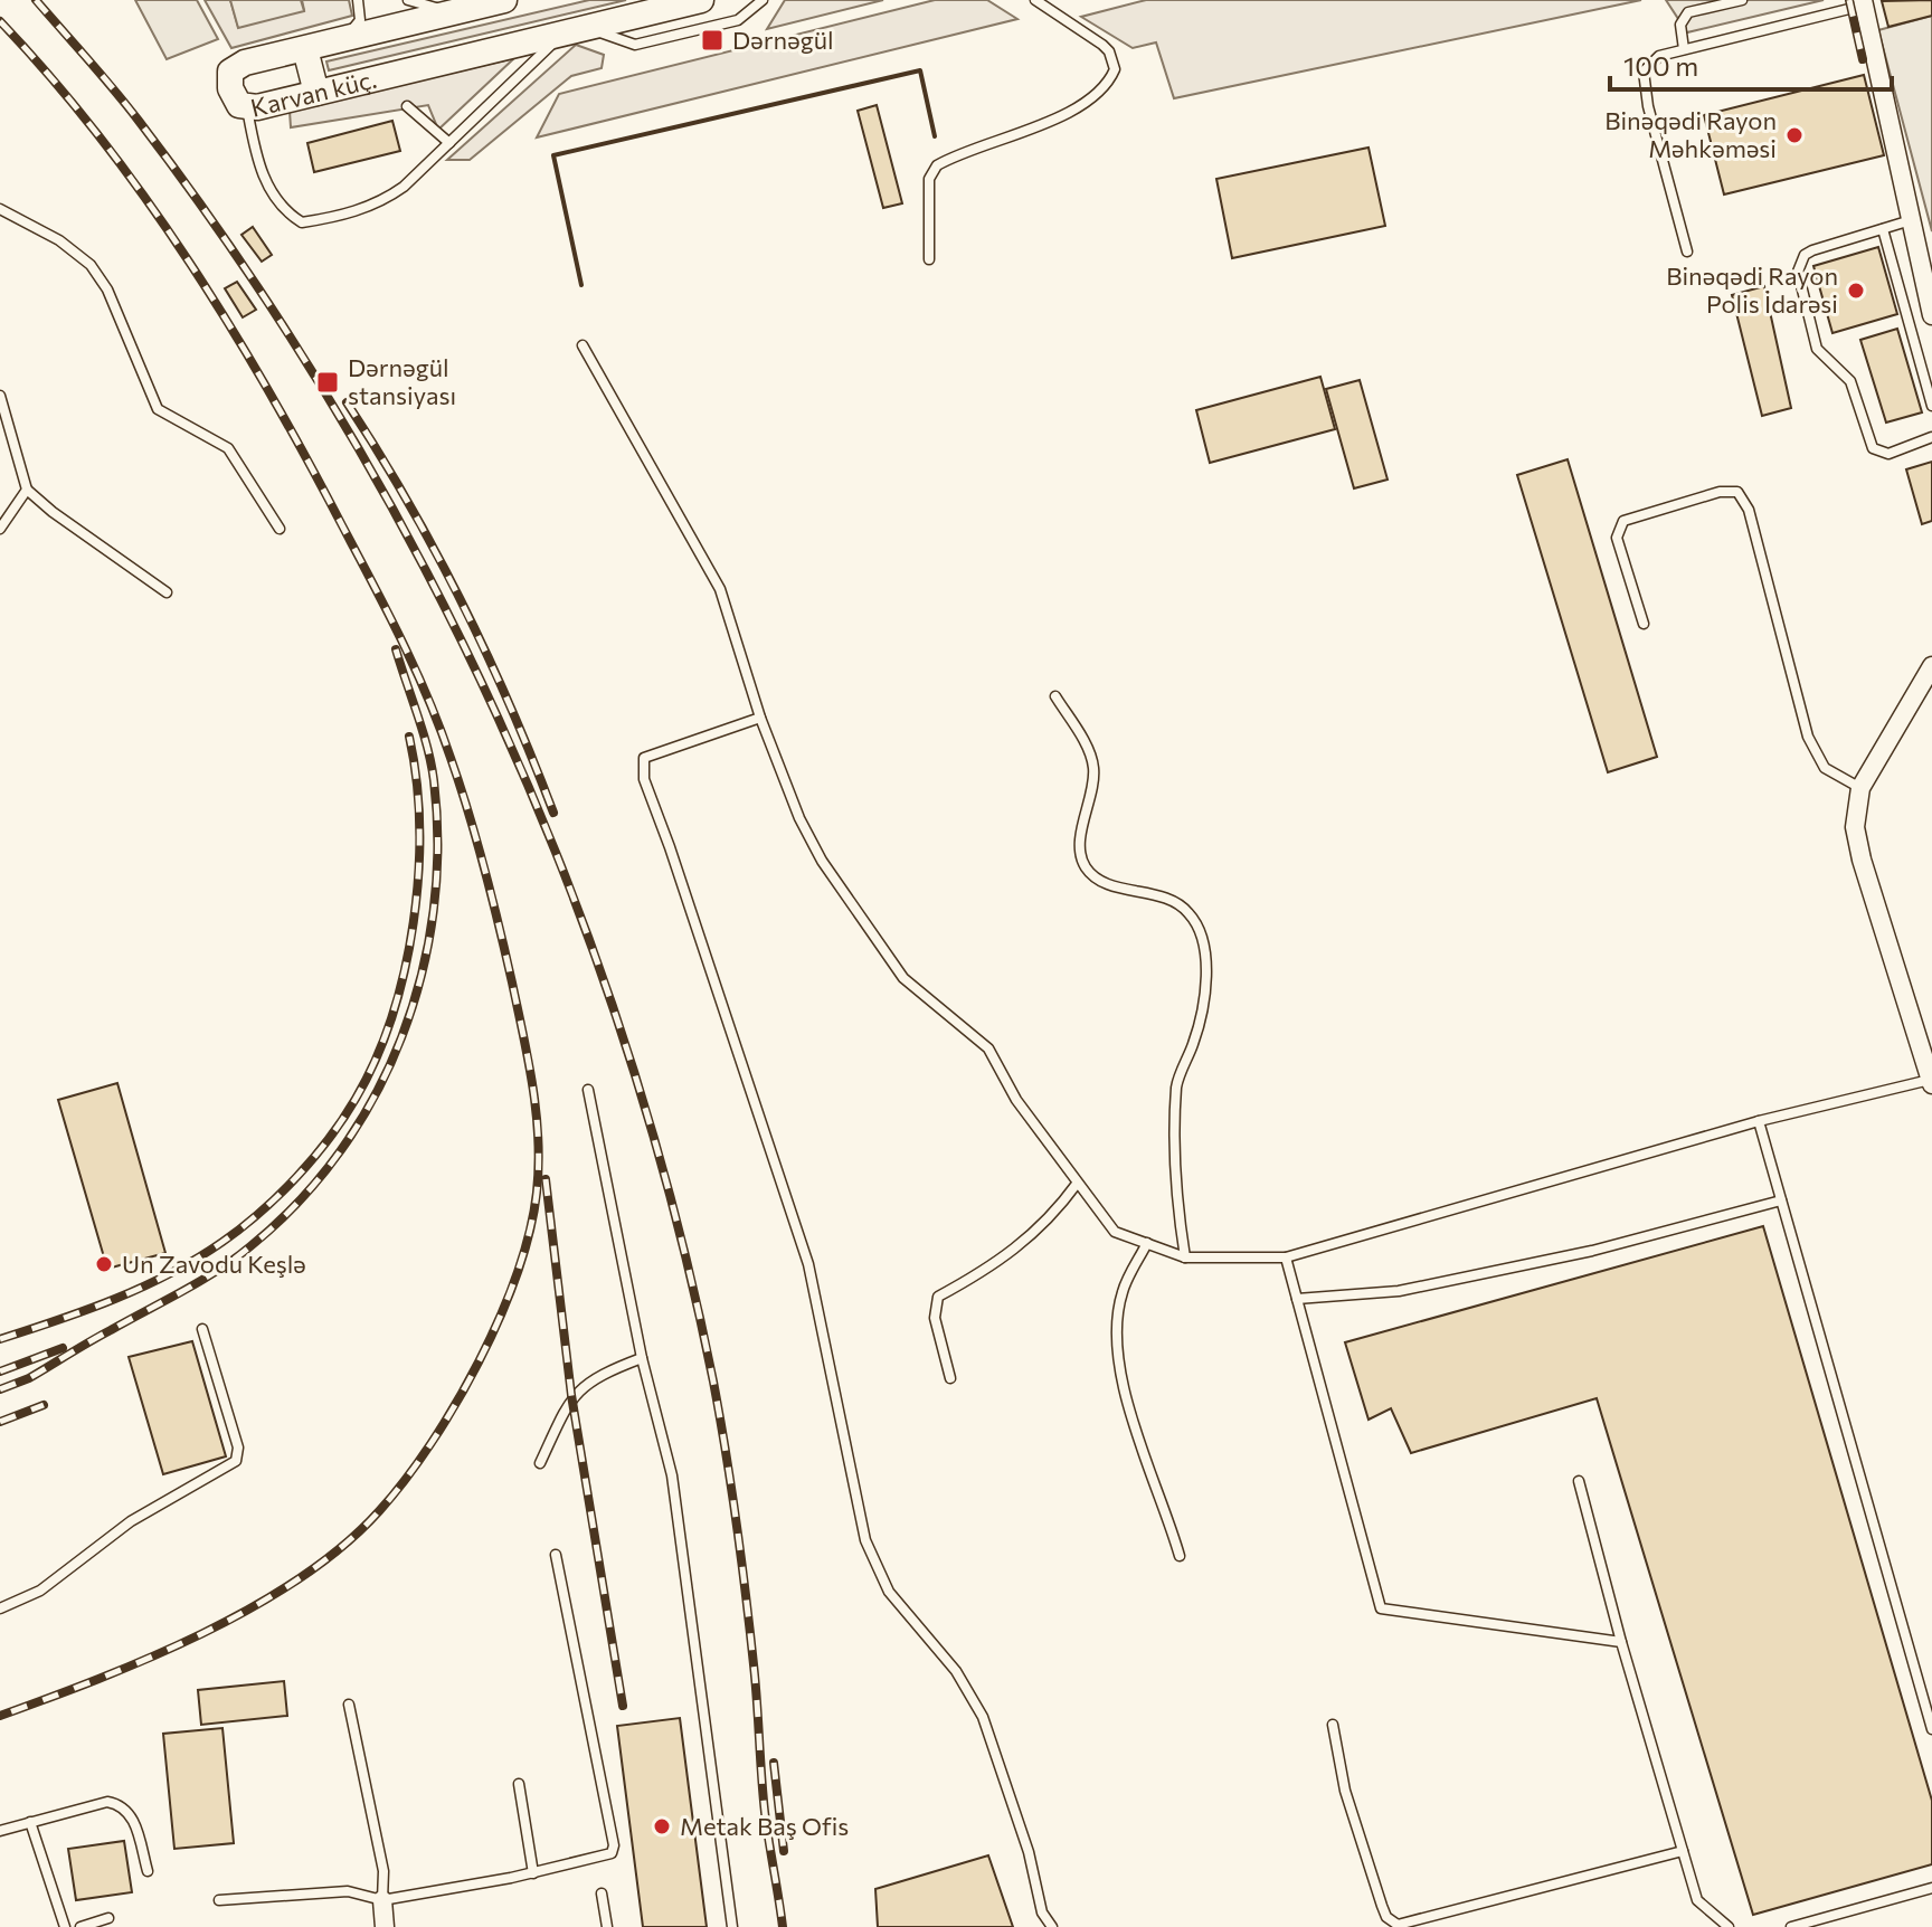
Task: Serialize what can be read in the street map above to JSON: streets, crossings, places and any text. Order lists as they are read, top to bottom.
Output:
{
  "streets": {
    "street": ["Karvan küç."]
  },
  "places": {
    "transit": ["Dərnəgül", "Dərnəgül stansiyası"],
    "other": [
      "Binəqədi Rayon Məhkəməsi",
      "Binəqədi Rayon Polis İdarəsi",
      "Un Zavodu Keşlə",
      "Metak Baş Ofis"
    ]
  },
  "scale_bar": "100 m"
}
